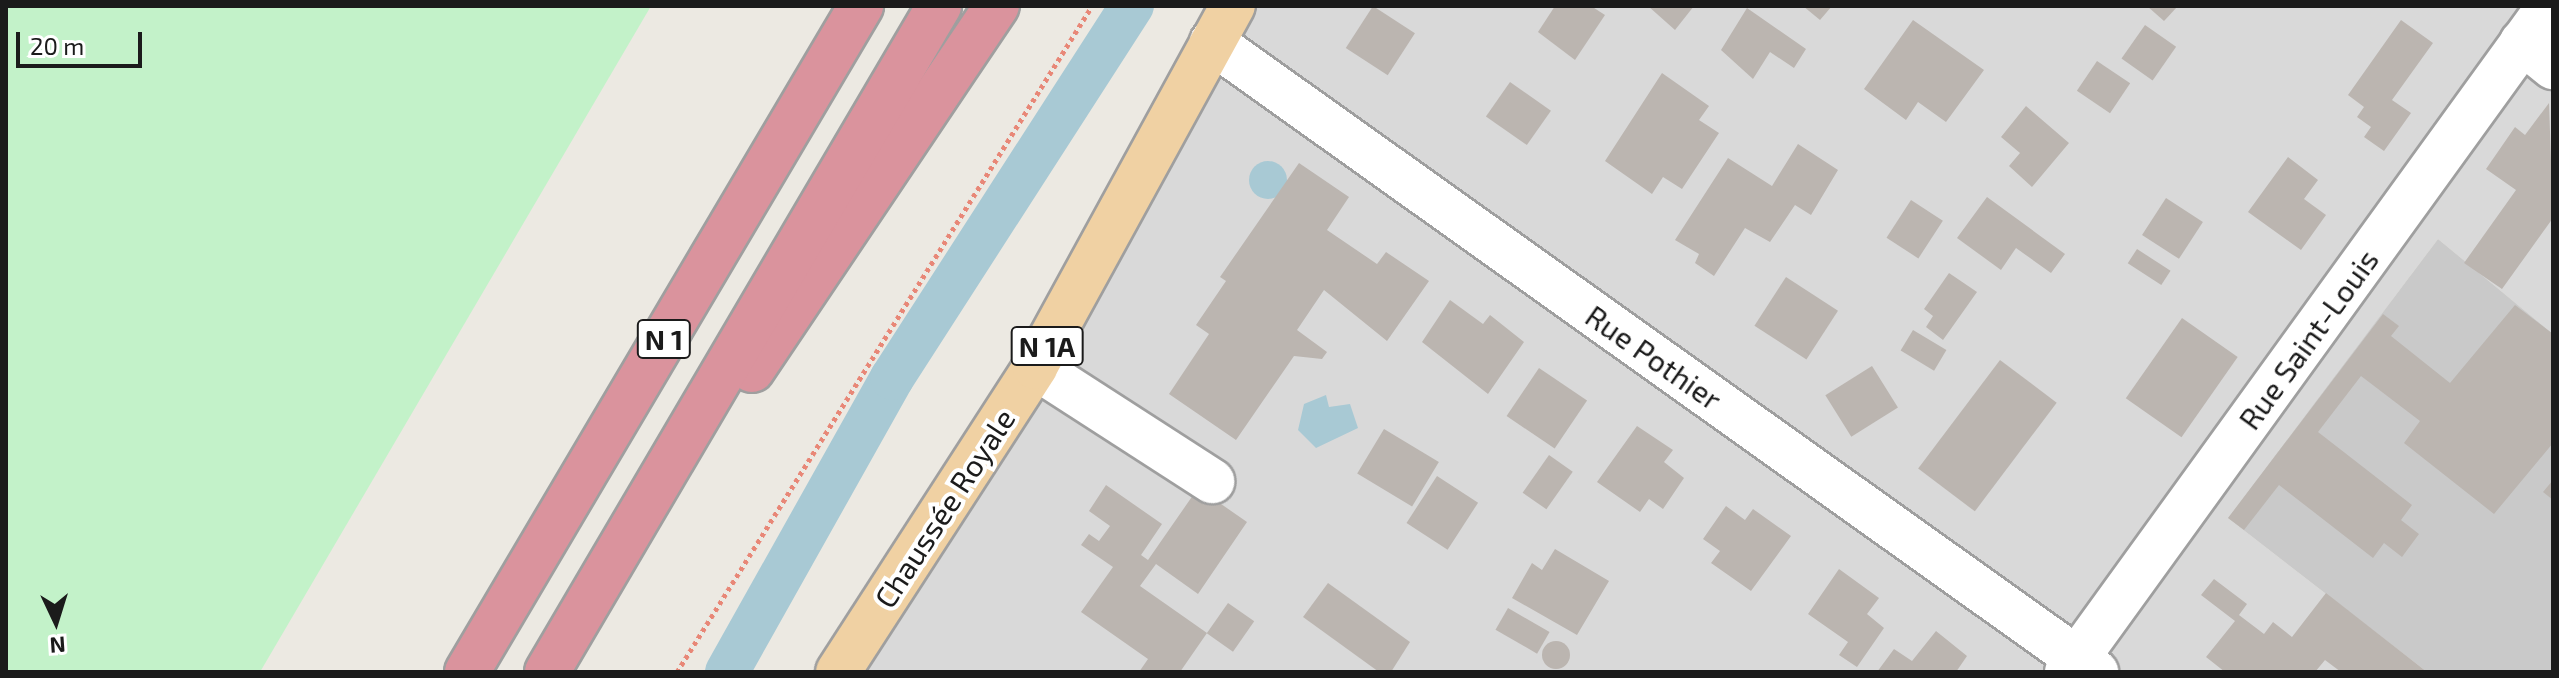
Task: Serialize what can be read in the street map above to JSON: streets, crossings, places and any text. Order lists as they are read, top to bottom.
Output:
{
  "streets": {
    "highway": ["N 1"],
    "main road": ["N 1A", "Chaussée Royale"],
    "street": ["Rue Saint-Louis", "Rue Pothier"]
  },
  "crossings": [
    ["Rue Saint-Louis", "Rue Pothier"],
    ["Rue Pothier", "Chaussée Royale"]
  ],
  "scale_bar": "20 m",
  "north": "bottom"
}
